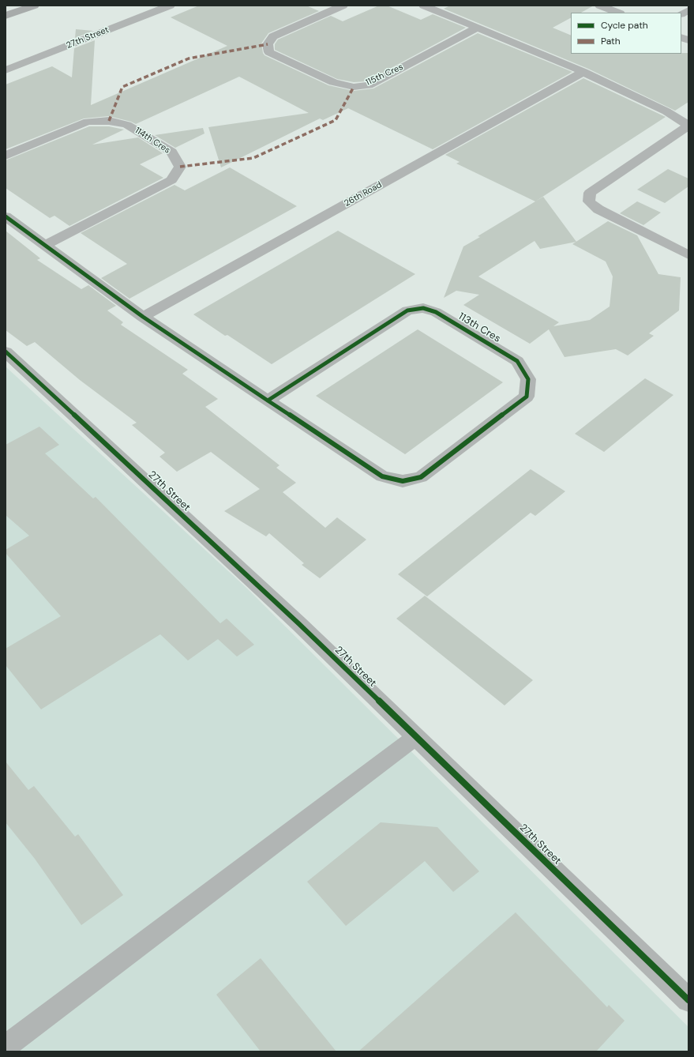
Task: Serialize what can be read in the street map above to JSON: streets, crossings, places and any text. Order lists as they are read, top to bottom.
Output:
{
  "streets": {
    "street": [
      "27th Street",
      "115th Cres",
      "114th Cres",
      "26th Road",
      "113th Cres"
    ]
  },
  "legend": ["Cycle path", "Path"]
}
